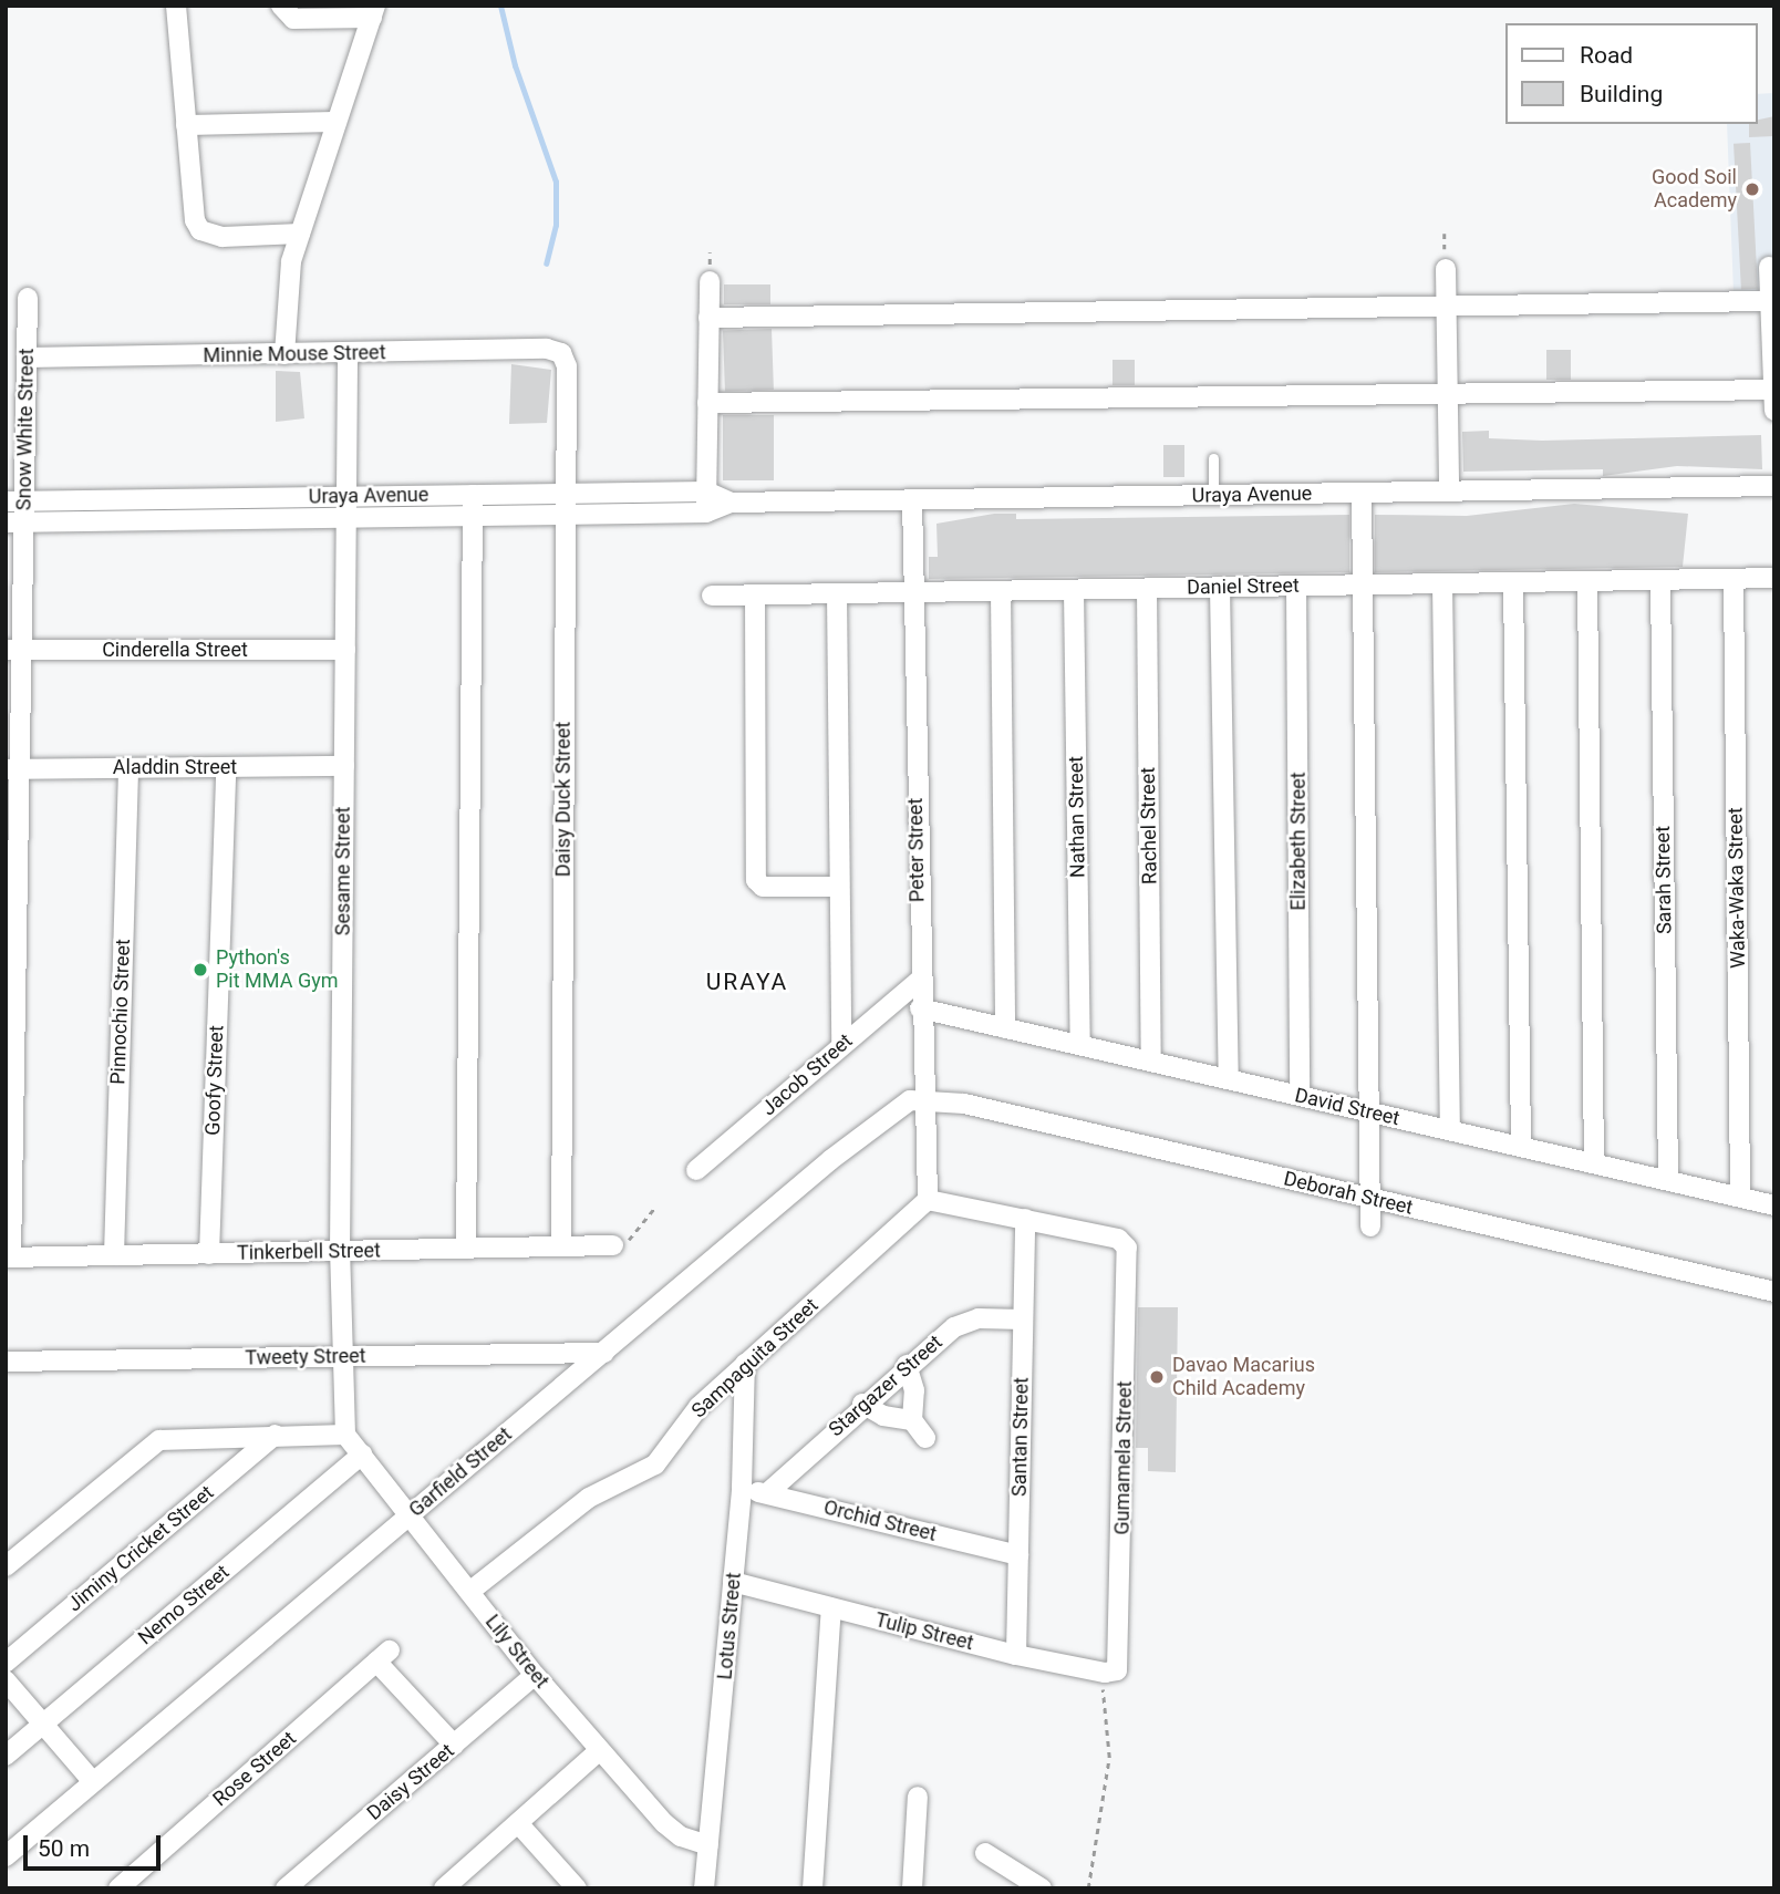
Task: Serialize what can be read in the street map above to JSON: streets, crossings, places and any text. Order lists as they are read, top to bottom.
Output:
{
  "streets": {
    "street": [
      "Minnie Mouse Street",
      "Snow White Street",
      "Uraya Avenue",
      "Daniel Street",
      "Cinderella Street",
      "Aladdin Street",
      "Daisy Duck Street",
      "Nathan Street",
      "Rachel Street",
      "Elizabeth Street",
      "Peter Street",
      "Sesame Street",
      "Sarah Street",
      "Waka-Waka Street",
      "Pinnochio Street",
      "Jacob Street",
      "Goofy Street",
      "David Street",
      "Deborah Street",
      "Tinkerbell Street",
      "Tweety Street",
      "Sampaguita Street",
      "Stargazer Street",
      "Santan Street",
      "Gumamela Street",
      "Garfield Street",
      "Orchid Street",
      "Jiminy Cricket Street",
      "Nemo Street",
      "Lotus Street",
      "Tulip Street",
      "Lily Street",
      "Rose Street",
      "Daisy Street"
    ]
  },
  "crossings": [
    ["Minnie Mouse Street", "Snow White Street"],
    ["Minnie Mouse Street", "Daisy Duck Street"],
    ["Minnie Mouse Street", "Sesame Street"],
    ["Snow White Street", "Uraya Avenue"],
    ["Snow White Street", "Cinderella Street"],
    ["Snow White Street", "Aladdin Street"],
    ["Snow White Street", "Tinkerbell Street"],
    ["Uraya Avenue", "Daisy Duck Street"],
    ["Uraya Avenue", "Peter Street"],
    ["Uraya Avenue", "Sesame Street"],
    ["Daniel Street", "Nathan Street"],
    ["Daniel Street", "Rachel Street"],
    ["Daniel Street", "Elizabeth Street"],
    ["Daniel Street", "Peter Street"],
    ["Daniel Street", "Sarah Street"],
    ["Daniel Street", "Waka-Waka Street"],
    ["Cinderella Street", "Sesame Street"],
    ["Aladdin Street", "Sesame Street"],
    ["Aladdin Street", "Pinnochio Street"],
    ["Aladdin Street", "Goofy Street"],
    ["Daisy Duck Street", "Tinkerbell Street"],
    ["Nathan Street", "David Street"],
    ["Rachel Street", "David Street"],
    ["Elizabeth Street", "David Street"],
    ["Peter Street", "Jacob Street"],
    ["Peter Street", "David Street"],
    ["Peter Street", "Deborah Street"],
    ["Peter Street", "Sampaguita Street"],
    ["Peter Street", "Garfield Street"],
    ["Sesame Street", "Tinkerbell Street"],
    ["Sesame Street", "Tweety Street"],
    ["Sesame Street", "Lily Street"],
    ["Sarah Street", "David Street"],
    ["Waka-Waka Street", "David Street"],
    ["Pinnochio Street", "Tinkerbell Street"],
    ["Goofy Street", "Tinkerbell Street"],
    ["Deborah Street", "Garfield Street"],
    ["Tweety Street", "Garfield Street"],
    ["Sampaguita Street", "Lotus Street"],
    ["Sampaguita Street", "Lily Street"],
    ["Stargazer Street", "Santan Street"],
    ["Stargazer Street", "Orchid Street"],
    ["Santan Street", "Gumamela Street"],
    ["Santan Street", "Orchid Street"],
    ["Santan Street", "Tulip Street"],
    ["Gumamela Street", "Tulip Street"],
    ["Garfield Street", "Lily Street"],
    ["Orchid Street", "Lotus Street"],
    ["Nemo Street", "Lily Street"],
    ["Lotus Street", "Tulip Street"],
    ["Lotus Street", "Lily Street"],
    ["Lily Street", "Daisy Street"],
    ["Rose Street", "Daisy Street"]
  ],
  "districts": ["URAYA"],
  "places": ["Good Soil Academy", "Python's Pit MMA Gym", "Davao Macarius Child Academy"],
  "legend": ["Road", "Building"],
  "scale_bar": "50 m"
}
